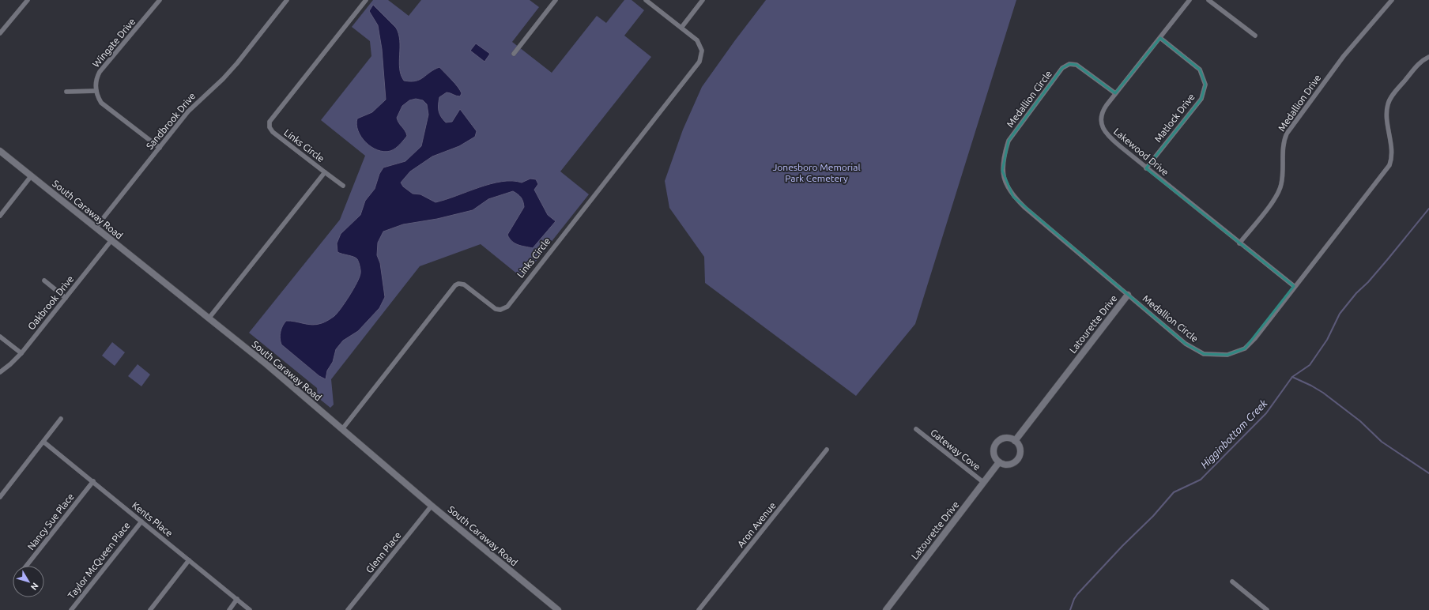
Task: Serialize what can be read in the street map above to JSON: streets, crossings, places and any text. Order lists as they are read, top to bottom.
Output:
{
  "streets": {
    "street": [
      "Wingate Drive",
      "Medallion Circle",
      "Medallion Drive",
      "Matlock Drive",
      "Sandbrook Drive",
      "Links Circle",
      "Lakewood Drive",
      "South Caraway Road",
      "Oakbrook Drive",
      "Latourette Drive",
      "Gateway Cove",
      "Kents Place",
      "Nancy Sue Place",
      "Aron Avenue",
      "Glenn Place",
      "Taylor McQueen Place"
    ]
  },
  "crossings": [
    ["Medallion Circle", "Lakewood Drive"],
    ["Medallion Circle", "Latourette Drive"],
    ["Medallion Drive", "Lakewood Drive"],
    ["Matlock Drive", "Lakewood Drive"],
    ["Sandbrook Drive", "South Caraway Road"],
    ["Links Circle", "South Caraway Road"],
    ["South Caraway Road", "Oakbrook Drive"],
    ["South Caraway Road", "Glenn Place"],
    ["Latourette Drive", "Gateway Cove"],
    ["Kents Place", "Nancy Sue Place"],
    ["Kents Place", "Taylor McQueen Place"]
  ],
  "water": ["Higginbottom Creek"],
  "parks": ["Jonesboro Memorial Park Cemetery"],
  "north": "bottom right"
}
